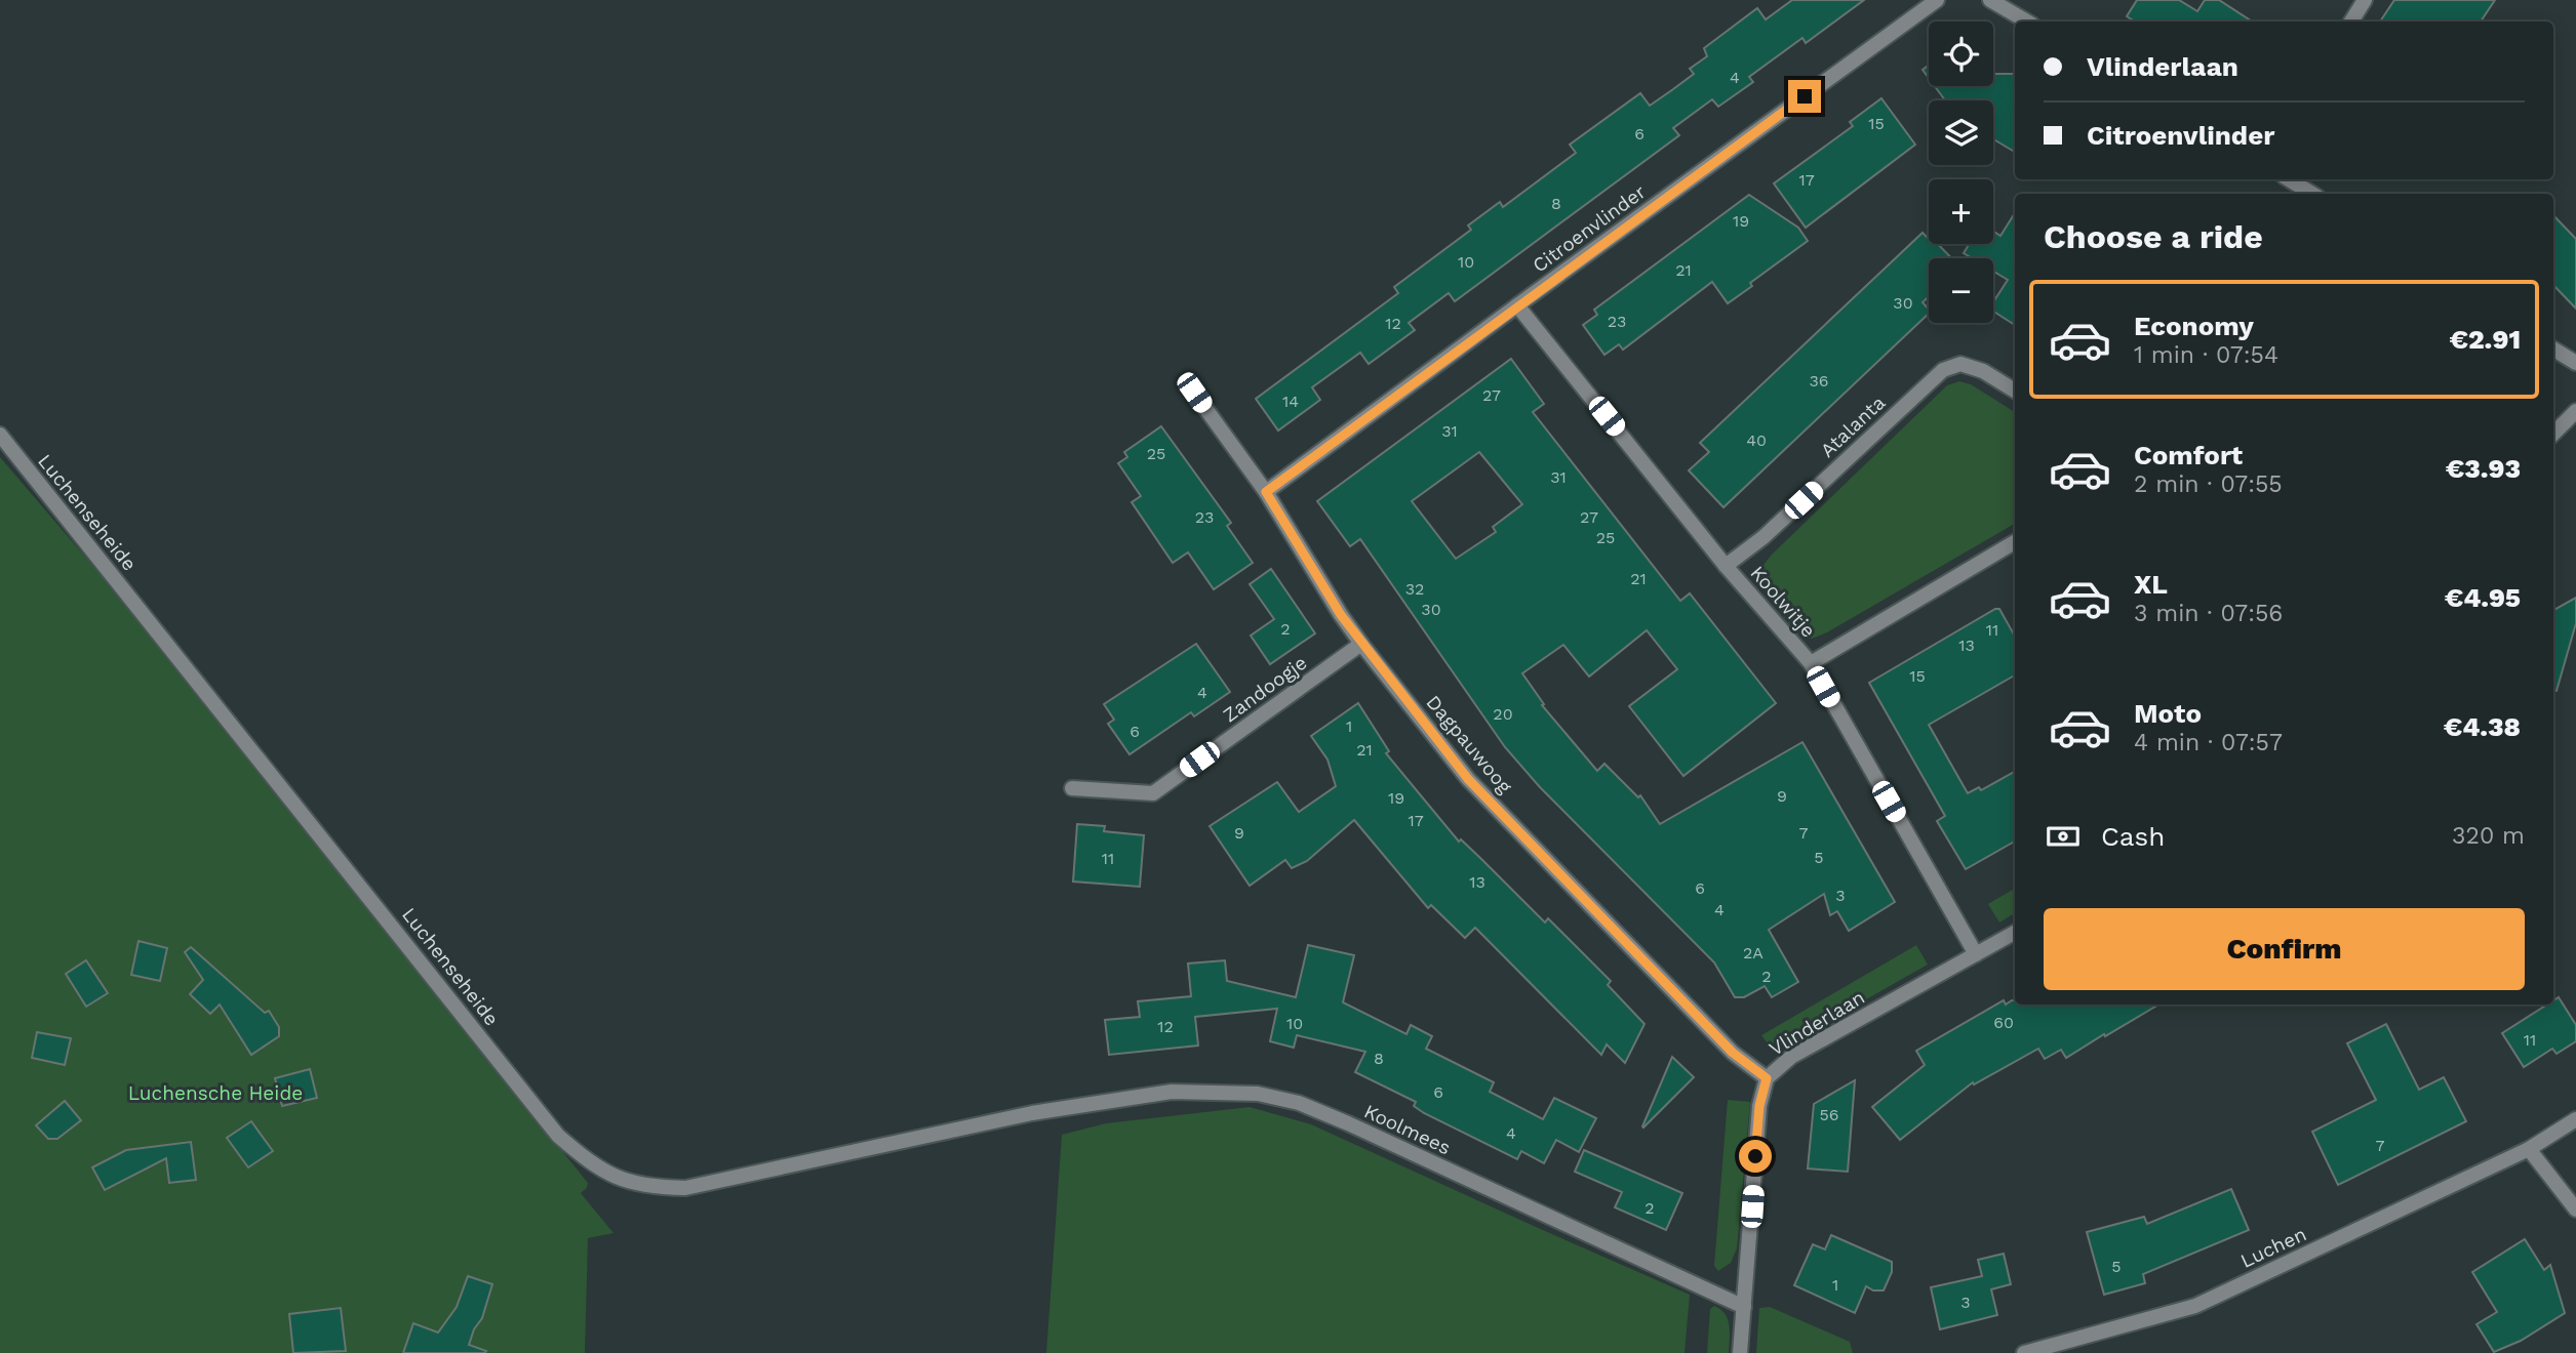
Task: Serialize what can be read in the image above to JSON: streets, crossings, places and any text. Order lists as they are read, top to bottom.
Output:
{
  "streets": {
    "street": [
      "Citroenvlinder",
      "Atalanta",
      "Luchenseheide",
      "Koolwitje",
      "Zandoogje",
      "Dagpauwoog",
      "Vlinderlaan",
      "Koolmees",
      "Luchen"
    ]
  },
  "crossings": [
    ["Citroenvlinder", "Koolwitje"],
    ["Citroenvlinder", "Dagpauwoog"],
    ["Atalanta", "Koolwitje"],
    ["Luchenseheide", "Koolmees"],
    ["Koolwitje", "Vlinderlaan"],
    ["Zandoogje", "Dagpauwoog"],
    ["Dagpauwoog", "Vlinderlaan"],
    ["Vlinderlaan", "Koolmees"]
  ],
  "parks": ["Luchensche Heide"],
  "house_numbers": [
    "4",
    "15",
    "6",
    "17",
    "8",
    "19",
    "10",
    "21",
    "30",
    "23",
    "12",
    "36",
    "27",
    "14",
    "31",
    "40",
    "25",
    "31",
    "23",
    "27",
    "25",
    "21",
    "32",
    "30",
    "2",
    "11",
    "13",
    "15",
    "4",
    "20",
    "1",
    "6",
    "21",
    "9",
    "19",
    "17",
    "9",
    "7",
    "5",
    "11",
    "13",
    "6",
    "3",
    "4",
    "2A",
    "2",
    "60",
    "10",
    "12",
    "11",
    "8",
    "6",
    "56",
    "4",
    "7",
    "2",
    "5",
    "1",
    "3"
  ],
  "page": {
    "map_buttons": ["+", "−"],
    "banner": ["Vlinderlaan", "Citroenvlinder"],
    "heading": "Choose a ride",
    "list": [
      {
        "name": "Economy",
        "note": "1 min · 07:54",
        "value": "€2.91"
      },
      {
        "name": "Comfort",
        "note": "2 min · 07:55",
        "value": "€3.93"
      },
      {
        "name": "XL",
        "note": "3 min · 07:56",
        "value": "€4.95"
      },
      {
        "name": "Moto",
        "note": "4 min · 07:57",
        "value": "€4.38"
      }
    ],
    "pay": ["Cash", "320 m"],
    "buttons": "Confirm"
  }
}
